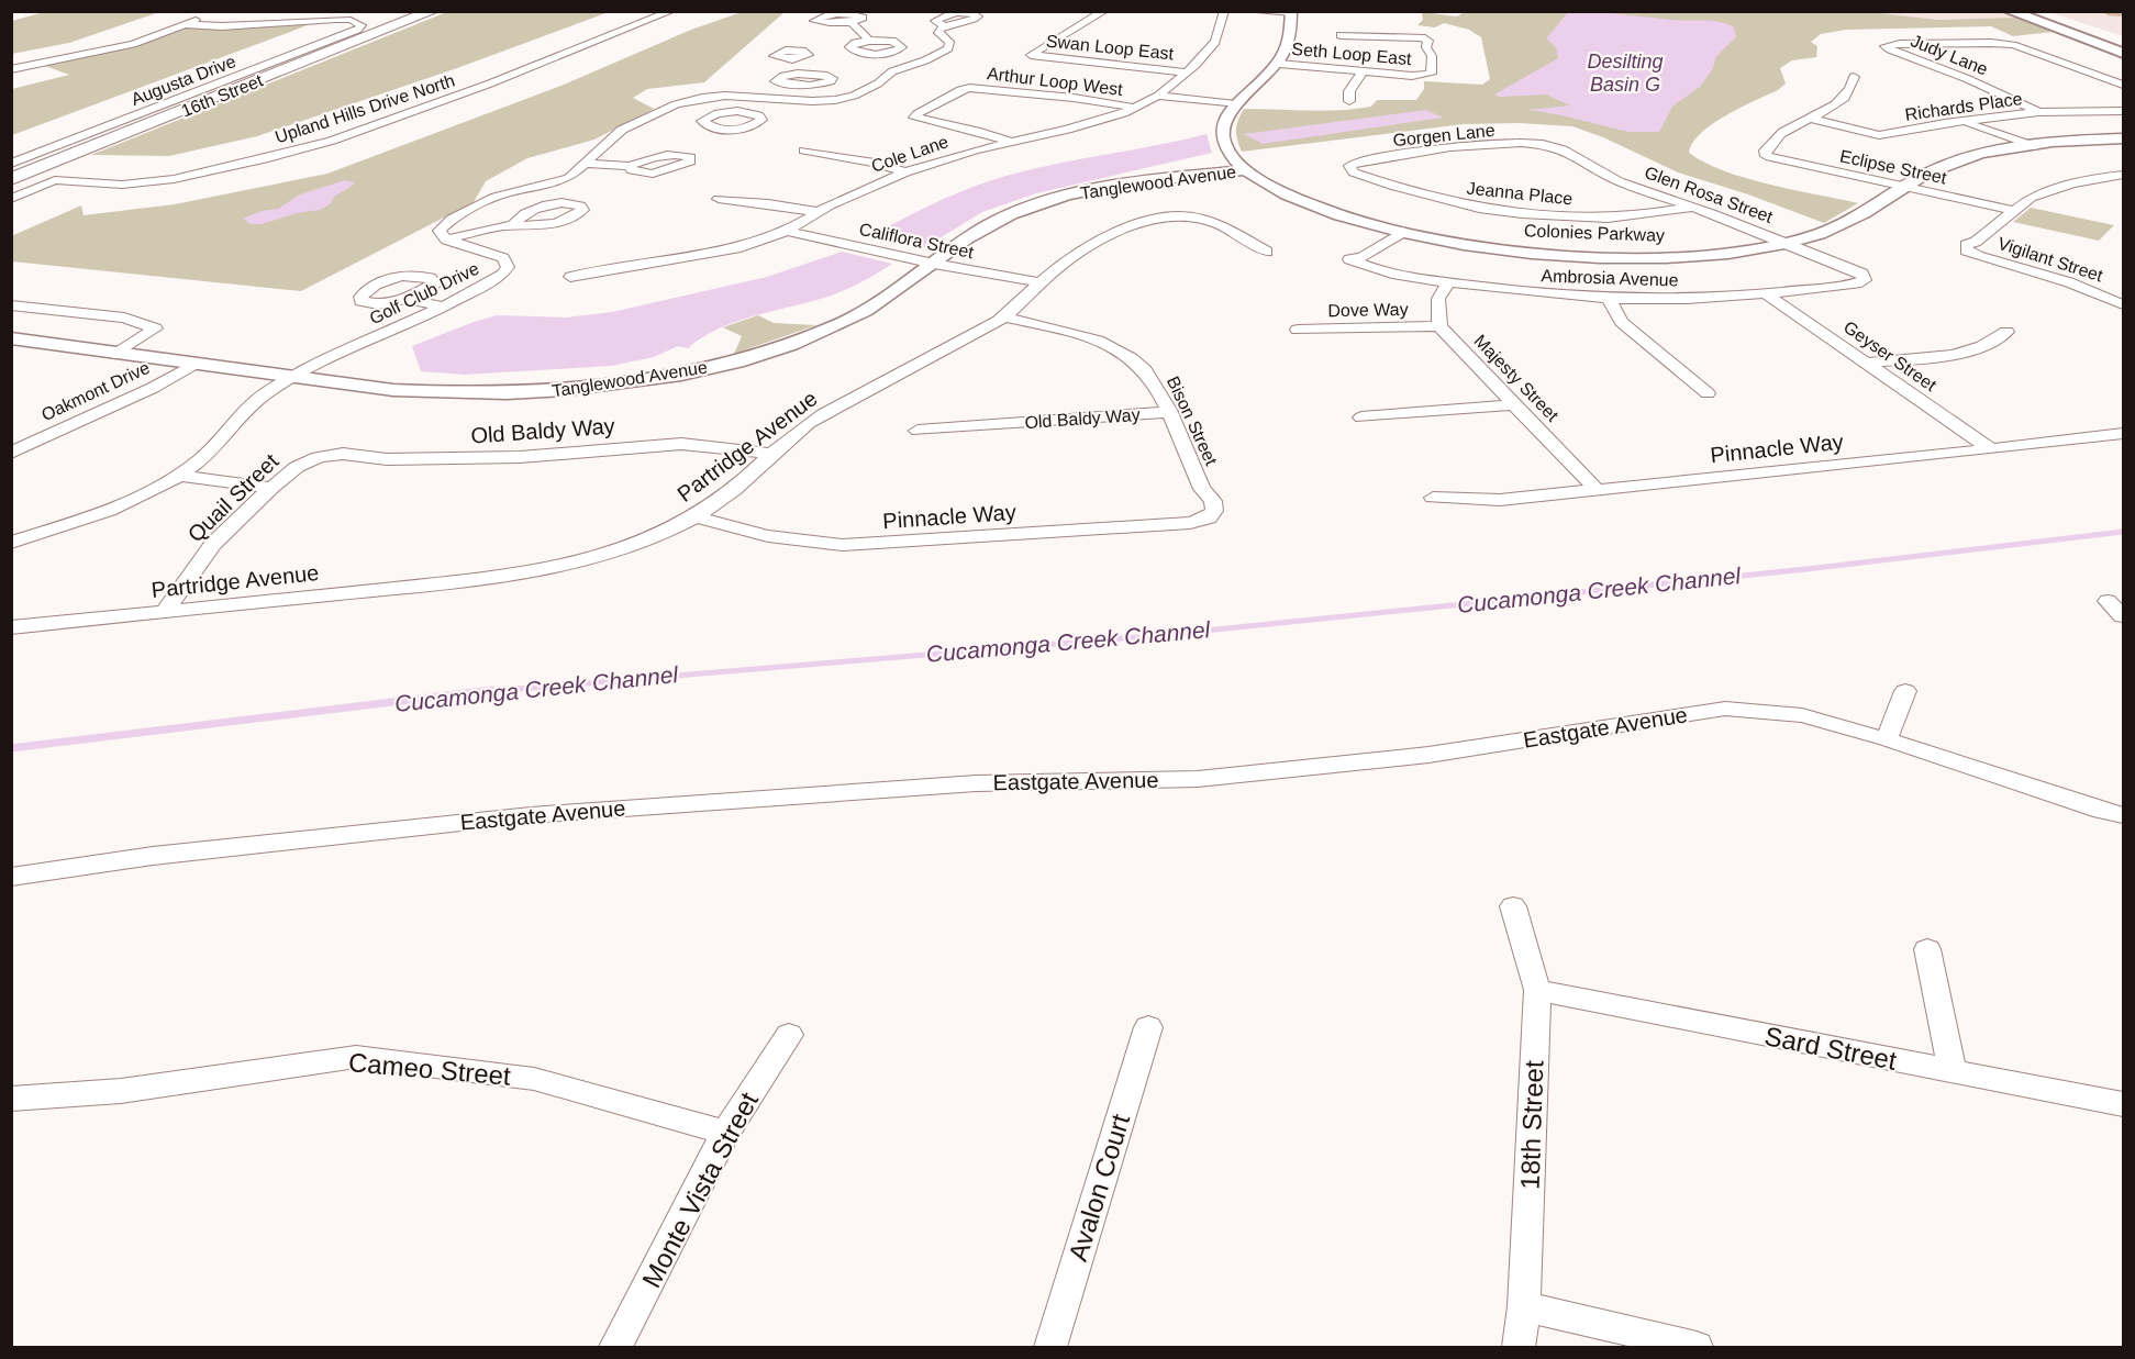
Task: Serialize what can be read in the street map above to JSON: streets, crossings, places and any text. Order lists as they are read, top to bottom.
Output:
{
  "streets": {
    "main road": ["16th Street"],
    "street": [
      "Swan Loop East",
      "Seth Loop East",
      "Judy Lane",
      "Augusta Drive",
      "Arthur Loop West",
      "Richards Place",
      "Upland Hills Drive North",
      "Gorgen Lane",
      "Cole Lane",
      "Eclipse Street",
      "Tanglewood Avenue",
      "Jeanna Place",
      "Glen Rosa Street",
      "Colonies Parkway",
      "Califlora Street",
      "Vigilant Street",
      "Ambrosia Avenue",
      "Golf Club Drive",
      "Dove Way",
      "Geyser Street",
      "Majesty Street",
      "Oakmont Drive",
      "Old Baldy Way",
      "Bison Street",
      "Partridge Avenue",
      "Pinnacle Way",
      "Quail Street",
      "Eastgate Avenue",
      "Sard Street",
      "Cameo Street",
      "18th Street",
      "Avalon Court",
      "Monte Vista Street"
    ]
  },
  "crossings": [
    ["Swan Loop East", "Cole Lane"],
    ["Seth Loop East", "Colonies Parkway"],
    ["Judy Lane", "Richards Place"],
    ["Arthur Loop West", "Cole Lane"],
    ["Richards Place", "Eclipse Street"],
    ["Gorgen Lane", "Jeanna Place"],
    ["Gorgen Lane", "Glen Rosa Street"],
    ["Cole Lane", "Califlora Street"],
    ["Eclipse Street", "Colonies Parkway"],
    ["Eclipse Street", "Vigilant Street"],
    ["Tanglewood Avenue", "Colonies Parkway"],
    ["Tanglewood Avenue", "Califlora Street"],
    ["Tanglewood Avenue", "Golf Club Drive"],
    ["Tanglewood Avenue", "Oakmont Drive"],
    ["Jeanna Place", "Glen Rosa Street"],
    ["Glen Rosa Street", "Colonies Parkway"],
    ["Glen Rosa Street", "Ambrosia Avenue"],
    ["Califlora Street", "Partridge Avenue"],
    ["Ambrosia Avenue", "Geyser Street"],
    ["Dove Way", "Majesty Street"],
    ["Geyser Street", "Pinnacle Way"],
    ["Majesty Street", "Pinnacle Way"],
    ["Old Baldy Way", "Bison Street"],
    ["Old Baldy Way", "Partridge Avenue"],
    ["Old Baldy Way", "Quail Street"],
    ["Bison Street", "Partridge Avenue"],
    ["Bison Street", "Pinnacle Way"],
    ["Partridge Avenue", "Pinnacle Way"],
    ["Partridge Avenue", "Quail Street"],
    ["Sard Street", "18th Street"],
    ["Cameo Street", "Monte Vista Street"]
  ],
  "water": ["Desilting Basin G", "Cucamonga Creek Channel"]
}
